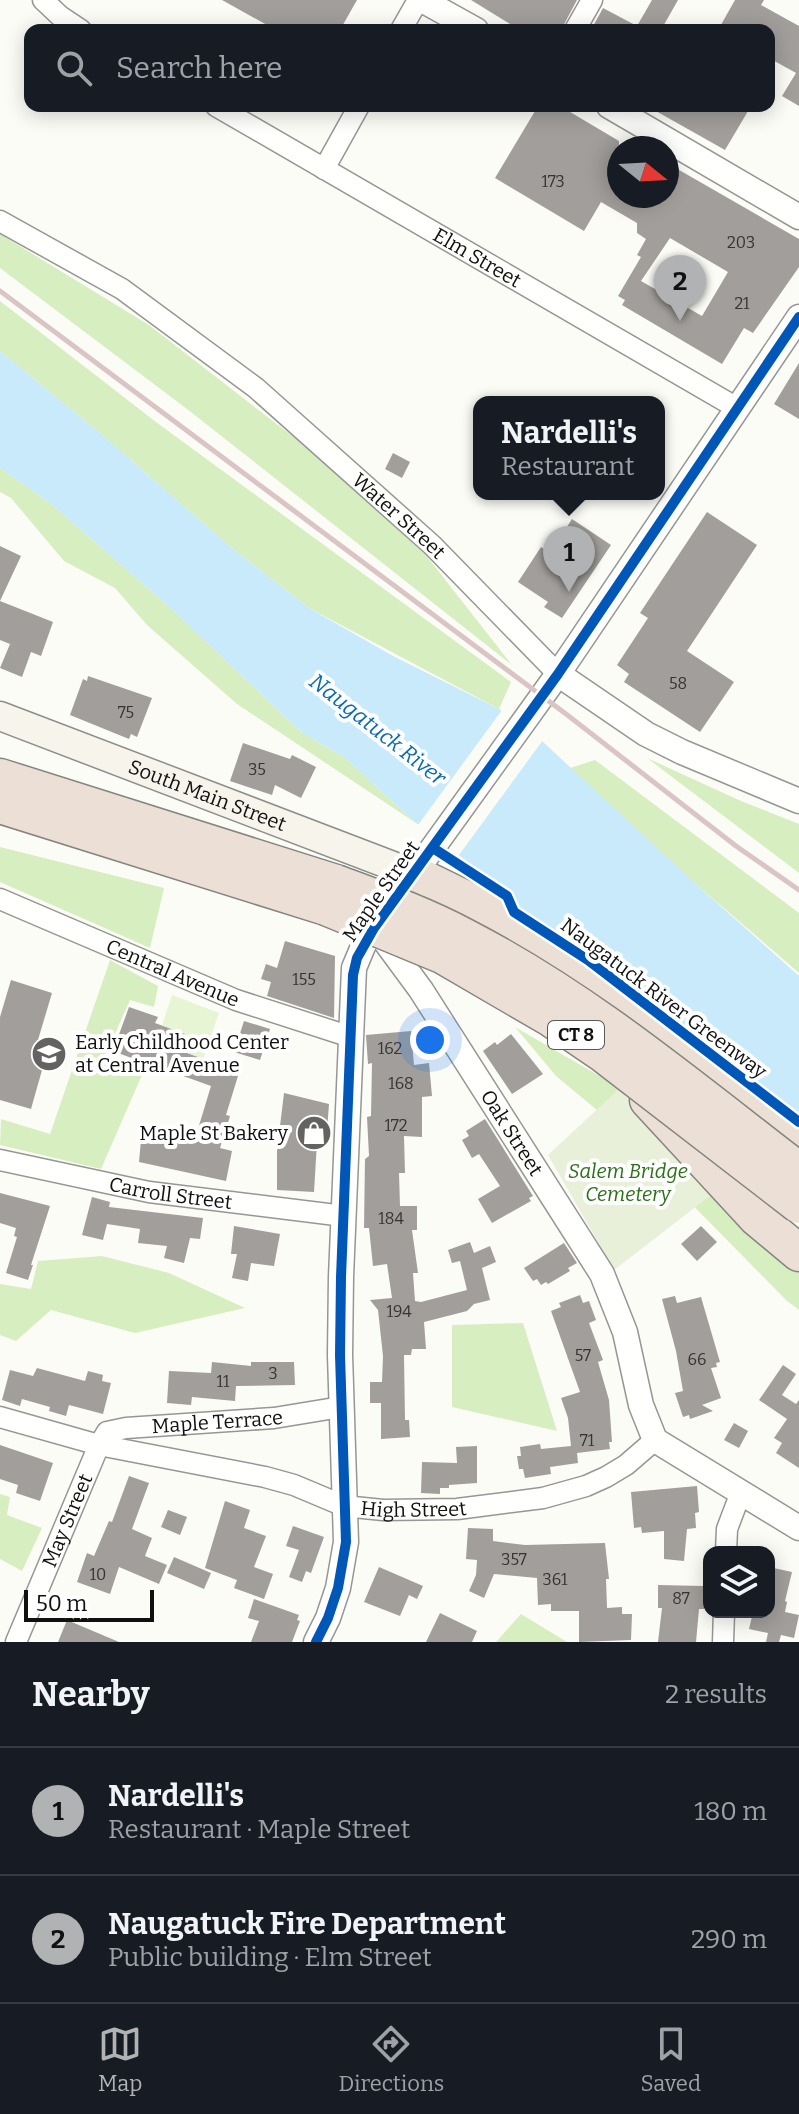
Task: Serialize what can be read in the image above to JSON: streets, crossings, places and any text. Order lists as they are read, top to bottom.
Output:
{
  "streets": {
    "highway": ["CT 8"],
    "main road": ["South Main Street"],
    "street": [
      "Elm Street",
      "Water Street",
      "Maple Street",
      "Central Avenue",
      "Oak Street",
      "Carroll Street",
      "Maple Terrace",
      "High Street",
      "May Street"
    ],
    "cycle path": ["Naugatuck River Greenway"]
  },
  "crossings": [
    ["Elm Street", "Maple Street"],
    ["Water Street", "Maple Street"],
    ["South Main Street", "Maple Street"],
    ["Maple Street", "Central Avenue"],
    ["Maple Street", "Oak Street"],
    ["Maple Street", "Carroll Street"],
    ["Maple Street", "Maple Terrace"],
    ["Maple Street", "High Street"],
    ["Oak Street", "High Street"],
    ["Maple Terrace", "High Street"],
    ["Maple Terrace", "May Street"],
    ["High Street", "May Street"]
  ],
  "water": ["Naugatuck River"],
  "parks": ["Salem Bridge Cemetery"],
  "places": {
    "school or university": ["Early Childhood Center at Central Avenue"],
    "shop": ["Maple St Bakery"]
  },
  "house_numbers": [
    "173",
    "203",
    "21",
    "58",
    "75",
    "35",
    "155",
    "162",
    "168",
    "172",
    "184",
    "194",
    "57",
    "66",
    "3",
    "11",
    "71",
    "357",
    "10",
    "361",
    "87"
  ],
  "scale_bar": "50 m",
  "north": "right",
  "page": {
    "search": "Search here",
    "pins": ["2", "1"],
    "popup": ["Nardelli's", "Restaurant"],
    "scale": "50 m",
    "heading": ["Nearby", "2 results"],
    "list": [
      {
        "mark": "1",
        "name": "Nardelli's",
        "note": "Restaurant · Maple Street",
        "value": "180 m"
      },
      {
        "mark": "2",
        "name": "Naugatuck Fire Department",
        "note": "Public building · Elm Street",
        "value": "290 m"
      }
    ],
    "nav": ["Map", "Directions", "Saved"]
  }
}
